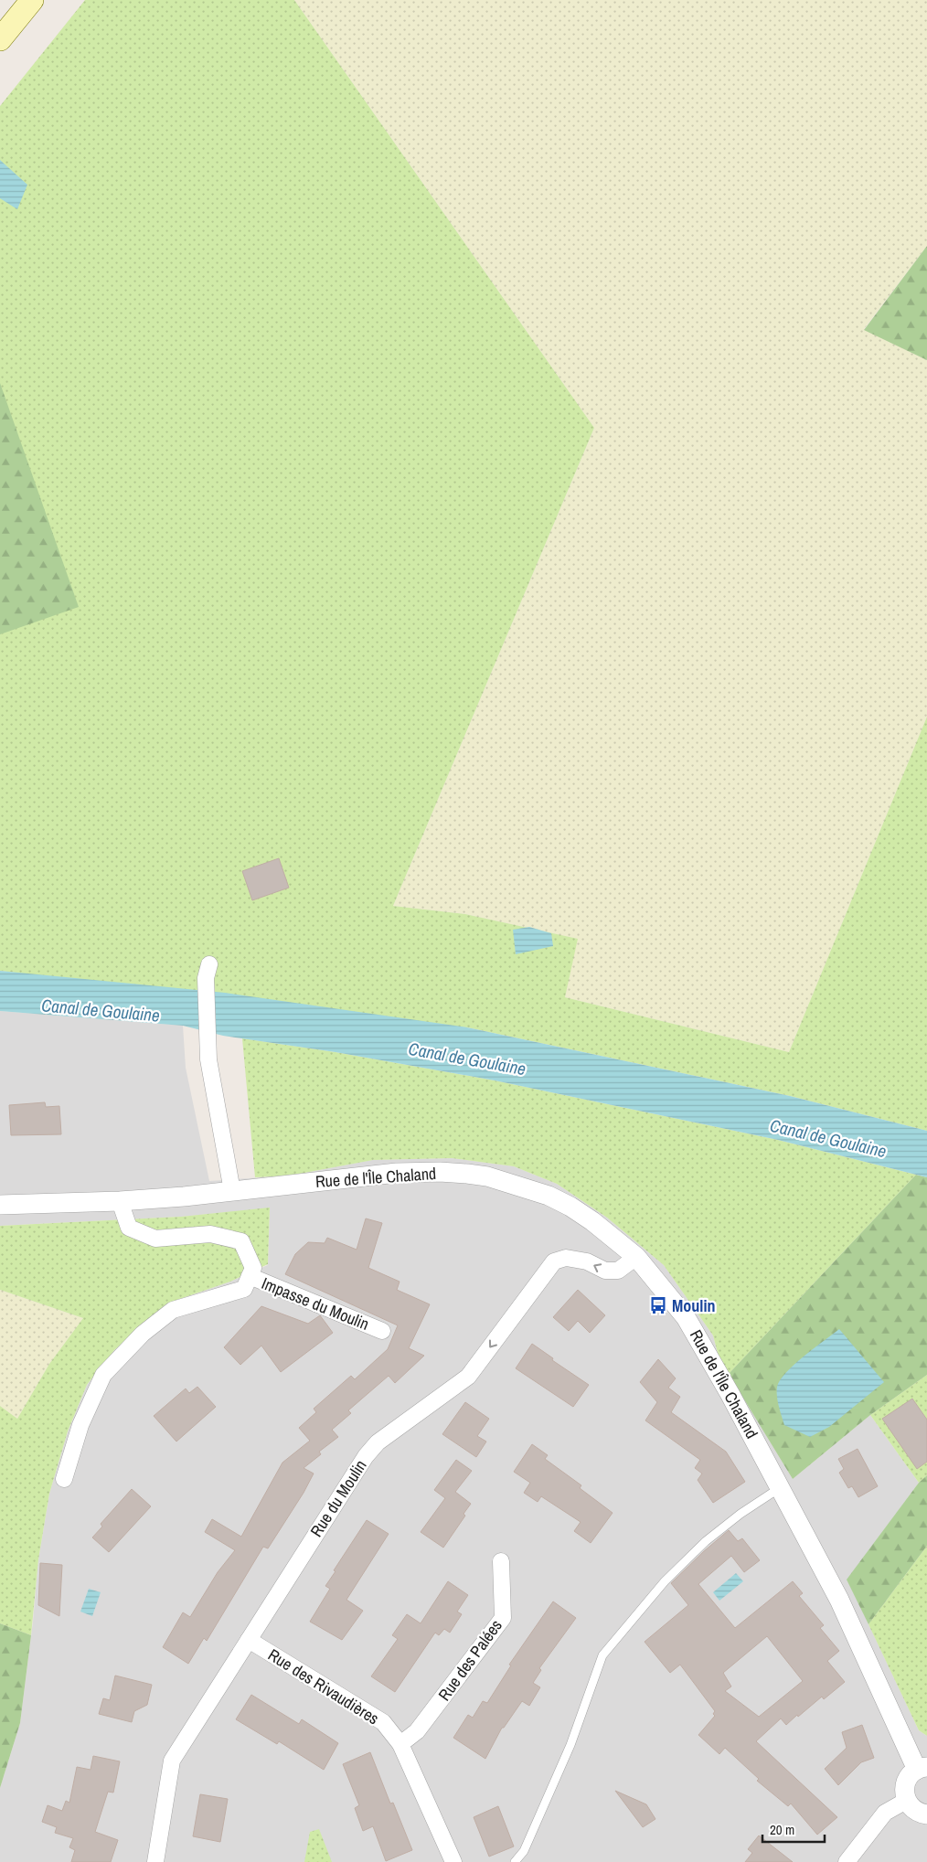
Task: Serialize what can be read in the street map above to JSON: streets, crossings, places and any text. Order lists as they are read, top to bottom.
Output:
{
  "streets": {
    "street": [
      "Rue de l'Île Chaland",
      "Impasse du Moulin",
      "Rue du Moulin",
      "Rue des Palées",
      "Rue des Rivaudières"
    ]
  },
  "crossings": [
    ["Rue de l'Île Chaland", "Impasse du Moulin"],
    ["Rue de l'Île Chaland", "Rue du Moulin"],
    ["Rue du Moulin", "Rue des Rivaudières"],
    ["Rue des Palées", "Rue des Rivaudières"]
  ],
  "one_way": ["Rue du Moulin"],
  "water": ["Canal de Goulaine"],
  "places": {
    "bus stop": ["Moulin"]
  },
  "scale_bar": "20 m"
}
